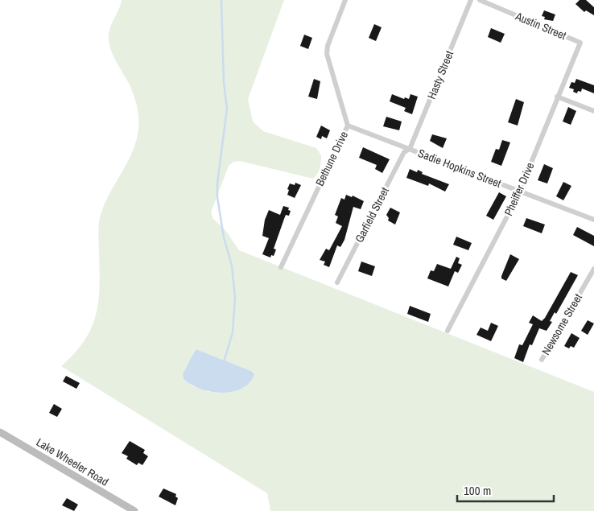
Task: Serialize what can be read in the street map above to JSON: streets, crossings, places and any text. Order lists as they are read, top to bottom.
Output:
{
  "streets": {
    "street": [
      "Austin Street",
      "Hasty Street",
      "Bethune Drive",
      "Sadie Hopkins Street",
      "Pheiffer Drive",
      "Garfield Street",
      "Newsome Street",
      "Lake Wheeler Road"
    ]
  },
  "crossings": [
    ["Austin Street", "Pheiffer Drive"],
    ["Hasty Street", "Sadie Hopkins Street"],
    ["Hasty Street", "Garfield Street"],
    ["Bethune Drive", "Sadie Hopkins Street"],
    ["Sadie Hopkins Street", "Pheiffer Drive"],
    ["Sadie Hopkins Street", "Garfield Street"]
  ],
  "scale_bar": "100 m"
}
